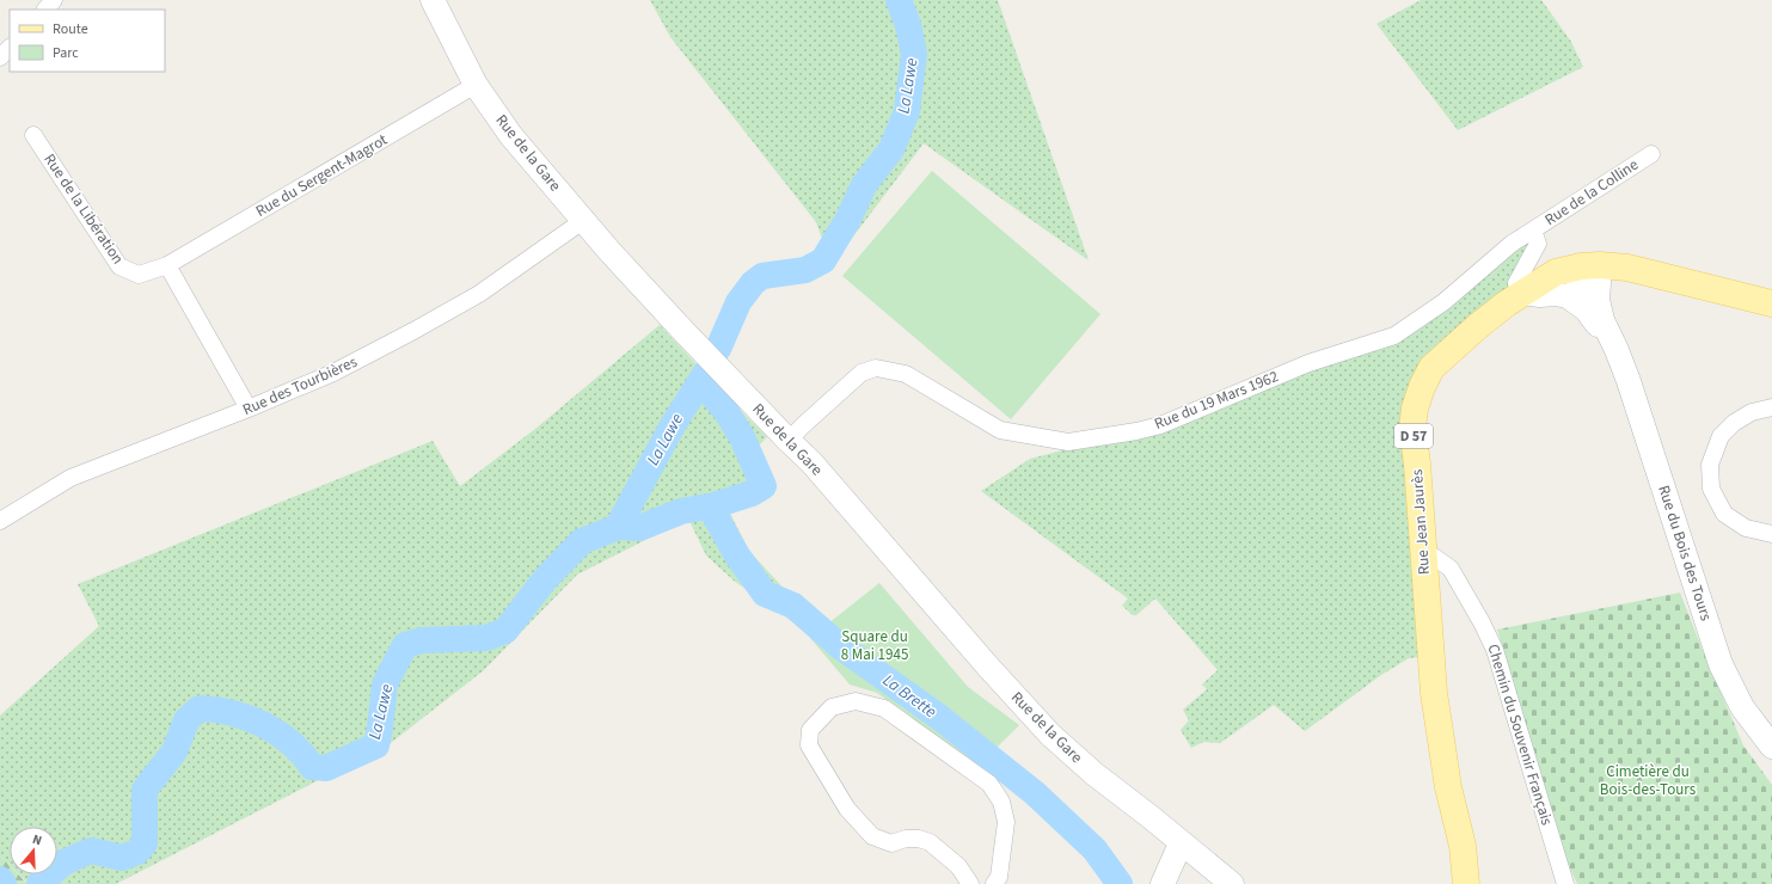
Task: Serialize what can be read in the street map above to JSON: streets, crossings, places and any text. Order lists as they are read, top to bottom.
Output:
{
  "streets": {
    "main road": [
      "Rue de la Gare",
      "D 57",
      "Rue Jean Jaurès",
      "Rue du Bois des Tours"
    ],
    "street": [
      "Rue du Sergent-Magrot",
      "Rue de la Colline",
      "Rue de la Libération",
      "Rue des Tourbières",
      "Rue du 19 Mars 1962",
      "Chemin du Souvenir Français"
    ]
  },
  "crossings": [
    ["Rue de la Gare", "Rue du Sergent-Magrot"],
    ["Rue de la Gare", "Rue des Tourbières"],
    ["Rue de la Gare", "Rue du 19 Mars 1962"],
    ["Rue du Sergent-Magrot", "Rue de la Libération"],
    ["Rue de la Colline", "Rue du 19 Mars 1962"],
    ["Rue Jean Jaurès", "Chemin du Souvenir Français"]
  ],
  "water": ["La Lawe", "La Brette"],
  "parks": ["Square du 8 Mai 1945", "Cimetière du Bois-des-Tours"],
  "legend": ["Route", "Parc"],
  "north": "top"
}
